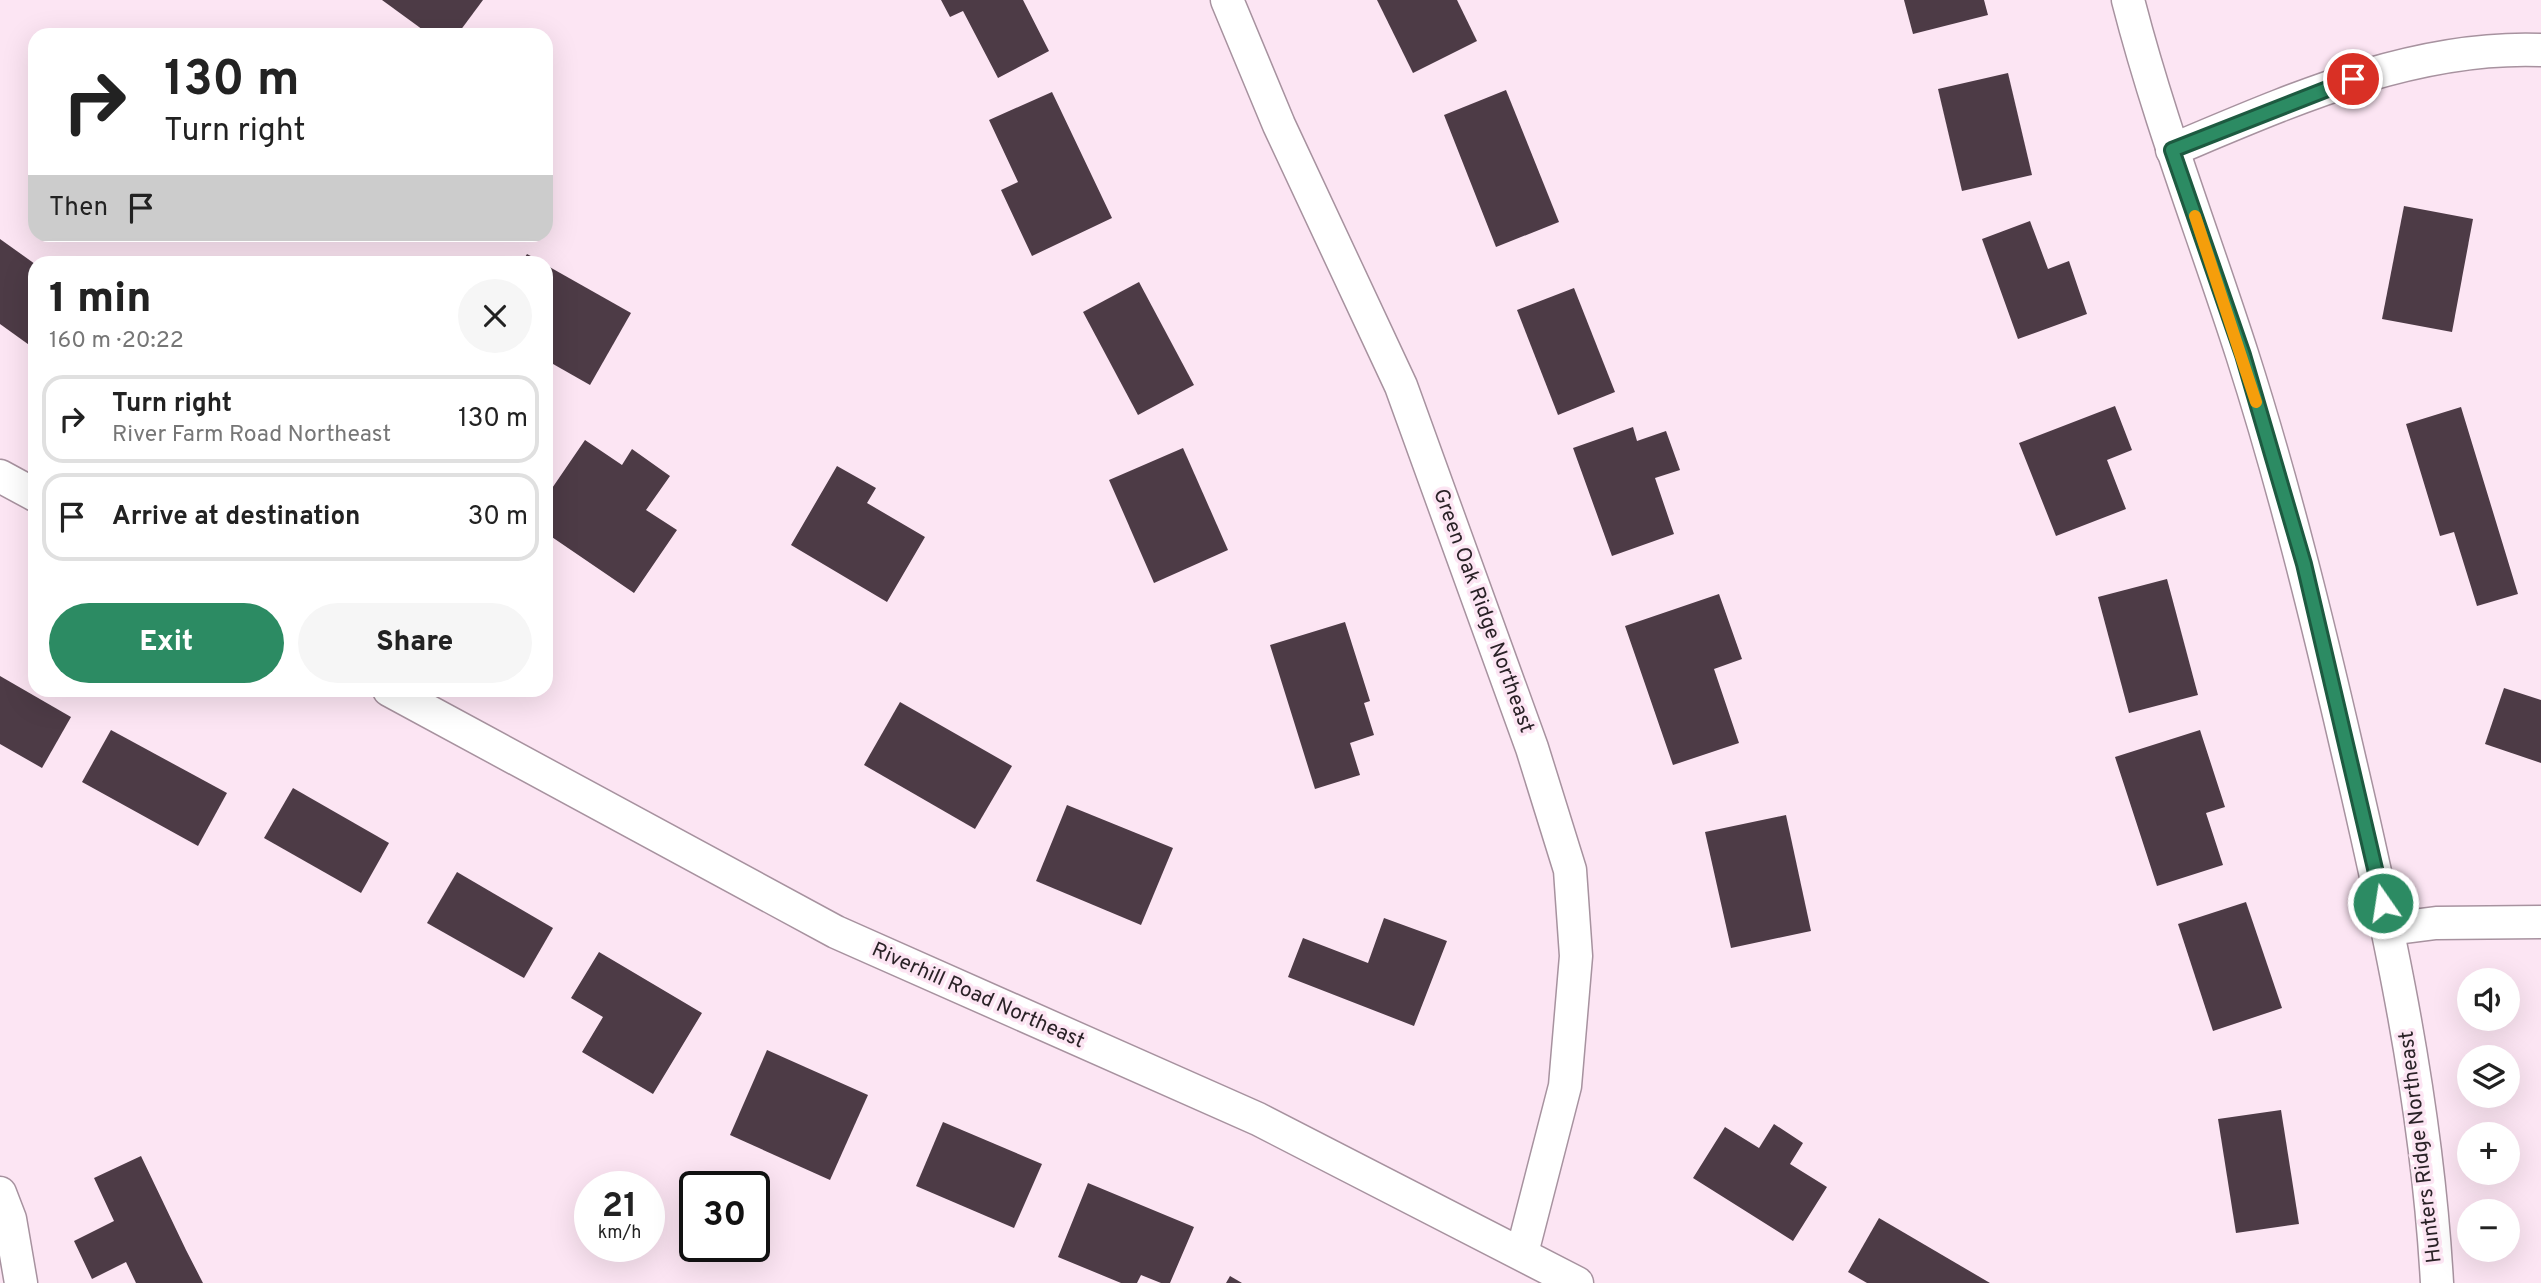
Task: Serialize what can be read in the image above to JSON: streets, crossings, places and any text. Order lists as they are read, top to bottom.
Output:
{
  "streets": {
    "street": ["Green Oak Ridge Northeast", "Riverhill Road Northeast", "Hunters Ridge Northeast"]
  },
  "crossings": [
    ["Green Oak Ridge Northeast", "Riverhill Road Northeast"]
  ],
  "page": {
    "turn": ["130 m", "Turn right"],
    "then": "Then",
    "heading": ["1 min", "160 m · 20:22"],
    "list": [
      {
        "name": "Turn right",
        "note": "River Farm Road Northeast",
        "value": "130 m"
      },
      {
        "name": "Arrive at destination",
        "value": "30 m"
      }
    ],
    "buttons": ["Exit", "Share"],
    "map_buttons": ["+", "−"],
    "speed": "21 km/h",
    "limit": "30"
  }
}
